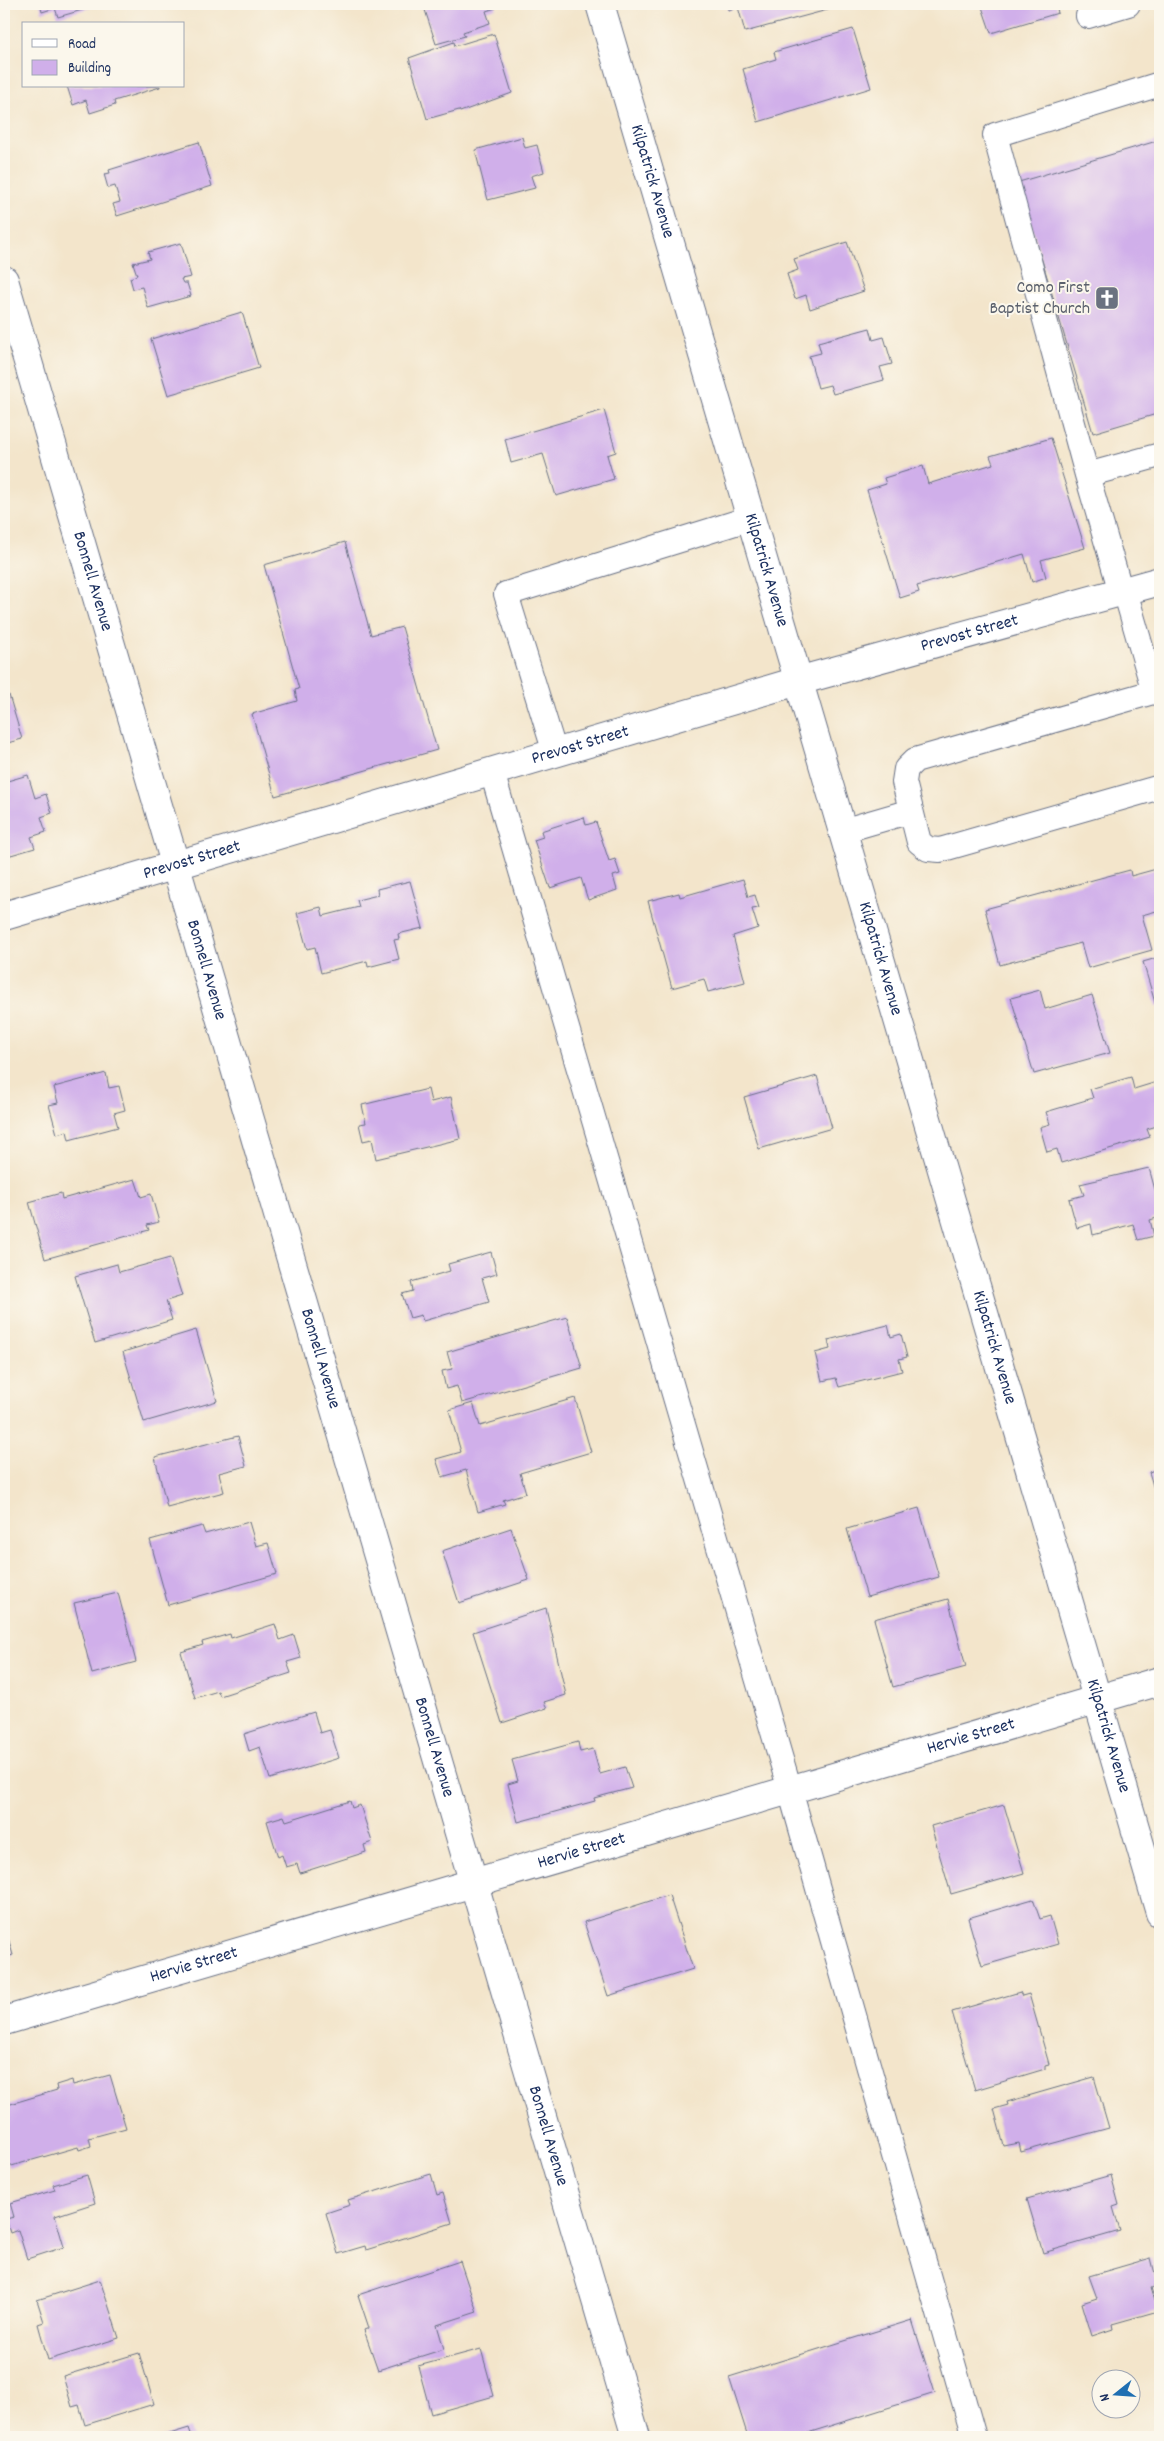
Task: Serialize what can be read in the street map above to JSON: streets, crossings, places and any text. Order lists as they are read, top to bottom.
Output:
{
  "streets": {
    "street": [
      "Kilpatrick Avenue",
      "Bonnell Avenue",
      "Prevost Street",
      "Hervie Street"
    ]
  },
  "crossings": [
    ["Kilpatrick Avenue", "Prevost Street"],
    ["Kilpatrick Avenue", "Hervie Street"],
    ["Bonnell Avenue", "Prevost Street"],
    ["Bonnell Avenue", "Hervie Street"]
  ],
  "places": {
    "church": ["Como First Baptist Church"]
  },
  "legend": ["Road", "Building"],
  "north": "left"
}
